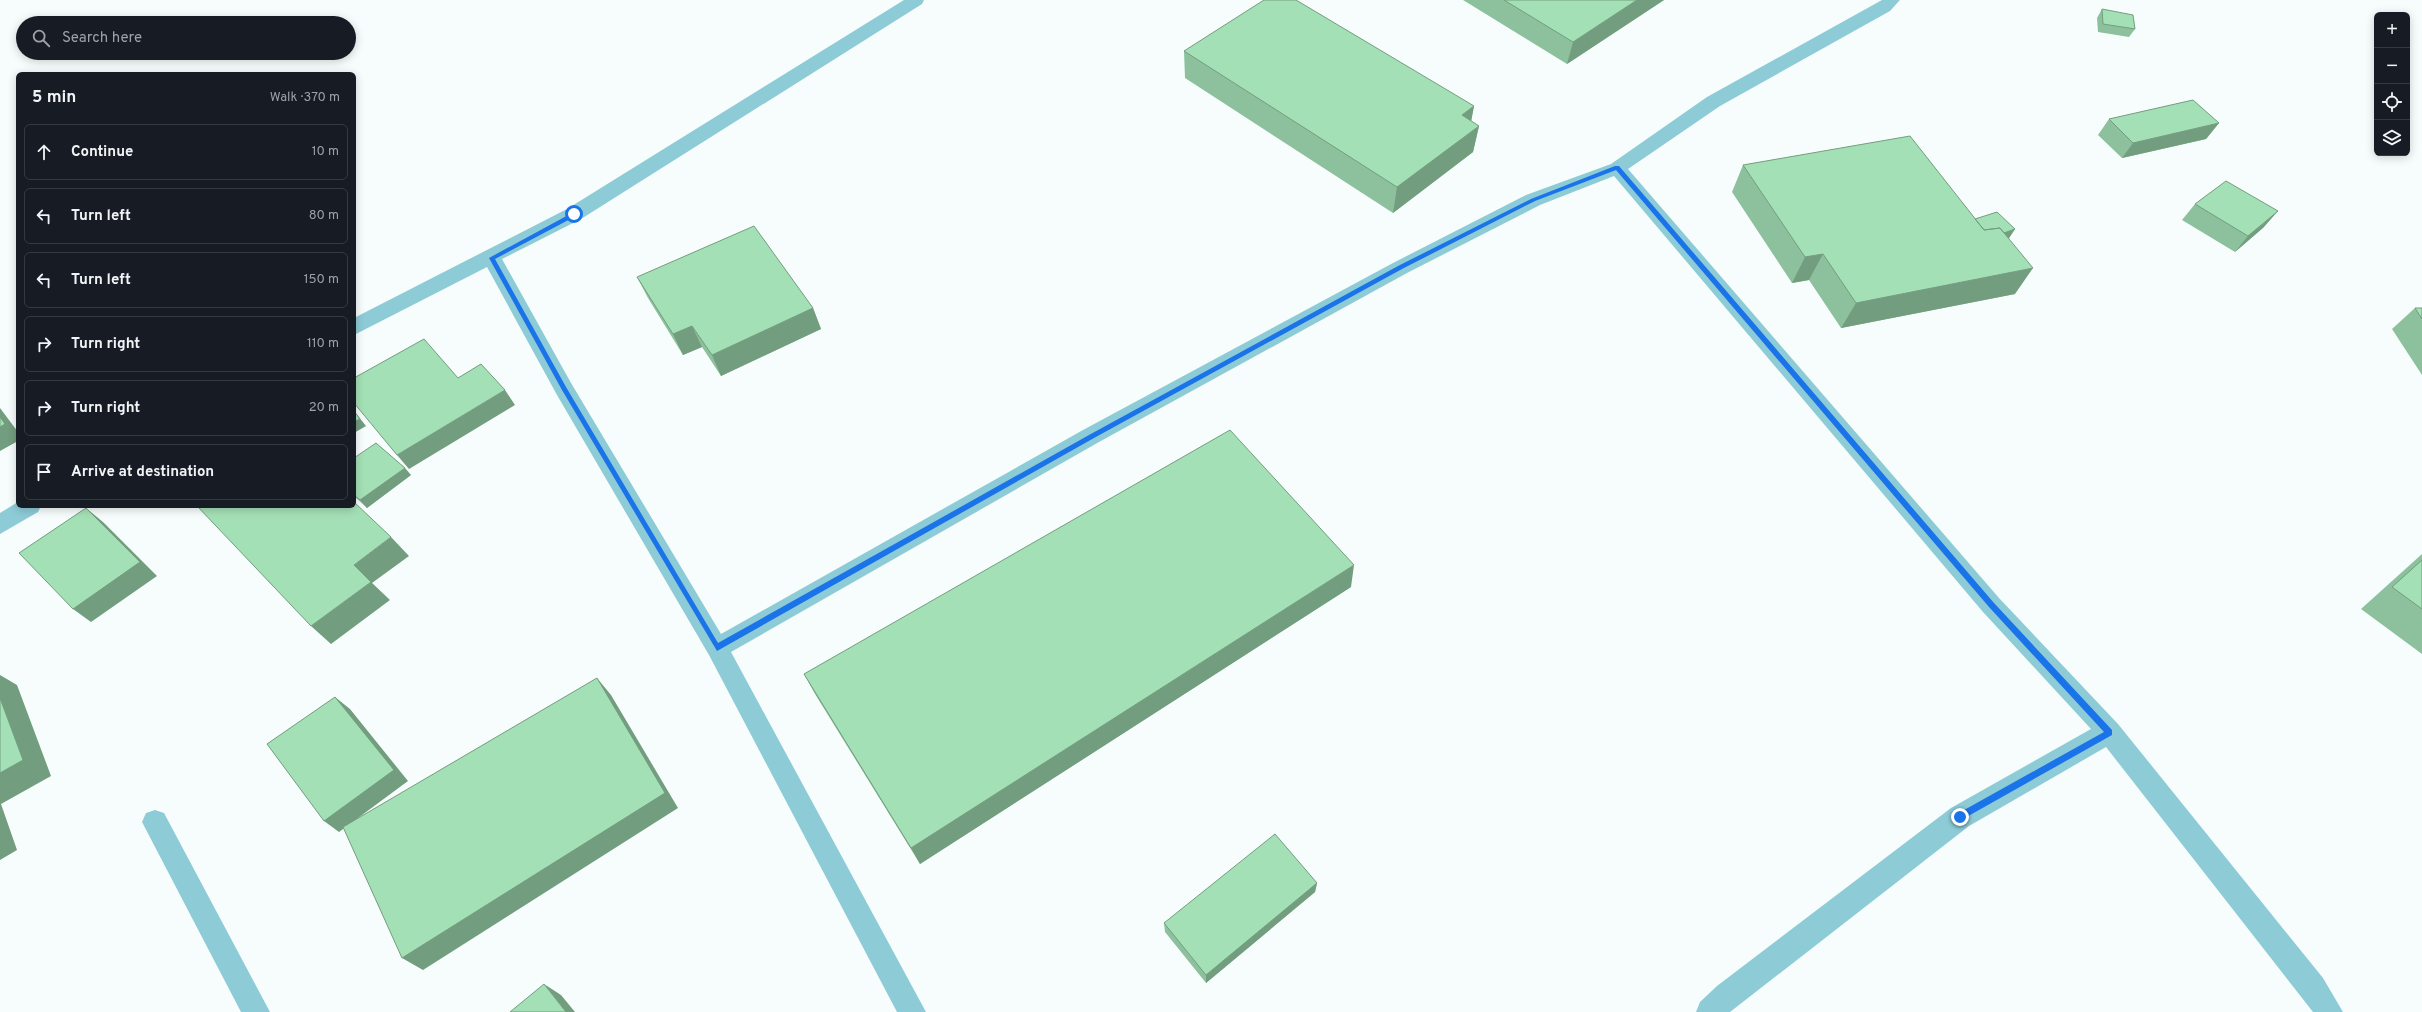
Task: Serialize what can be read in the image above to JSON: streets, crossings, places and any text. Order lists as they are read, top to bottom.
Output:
{
  "page": {
    "map_buttons": ["+", "−"],
    "search": "Search here",
    "heading": ["5 min", "Walk · 370 m"],
    "list": [
      ["Continue", "10 m"],
      ["Turn left", "80 m"],
      ["Turn left", "150 m"],
      ["Turn right", "110 m"],
      ["Turn right", "20 m"],
      "Arrive at destination"
    ]
  }
}
